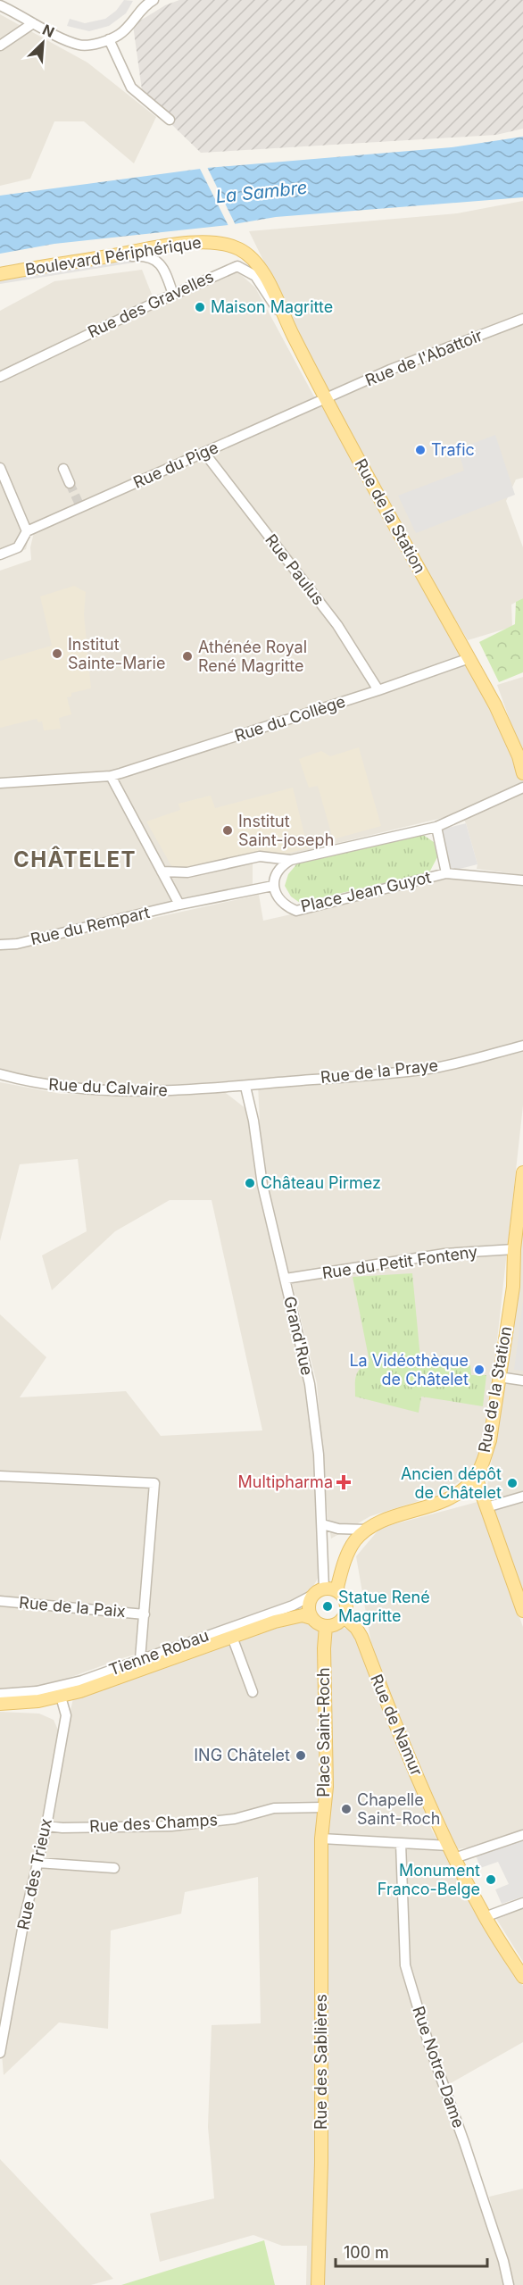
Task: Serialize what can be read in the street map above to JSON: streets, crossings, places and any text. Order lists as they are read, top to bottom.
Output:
{
  "streets": {
    "main road": [
      "Boulevard Périphérique",
      "Rue de la Station",
      "Tienne Robau",
      "Rue de Namur",
      "Place Saint-Roch",
      "Rue des Sablières"
    ],
    "street": [
      "Rue des Gravelles",
      "Rue de l'Abattoir",
      "Rue du Pige",
      "Rue Paulus",
      "Rue du Collège",
      "Place Jean Guyot",
      "Rue du Rempart",
      "Rue de la Praye",
      "Rue du Calvaire",
      "Rue du Petit Fonteny",
      "Grand'Rue",
      "Rue de la Paix",
      "Rue des Champs",
      "Rue des Trieux",
      "Rue Notre-Dame"
    ]
  },
  "crossings": [
    ["Boulevard Périphérique", "Rue de la Station"],
    ["Rue des Gravelles", "Rue de la Station"],
    ["Rue de l'Abattoir", "Rue du Pige"],
    ["Rue de l'Abattoir", "Rue de la Station"],
    ["Rue du Pige", "Rue de la Station"],
    ["Rue du Pige", "Rue Paulus"],
    ["Rue de la Station", "Rue du Collège"],
    ["Rue de la Station", "Rue du Petit Fonteny"],
    ["Rue de la Station", "Grand'Rue"],
    ["Rue de la Station", "Tienne Robau"],
    ["Rue de la Station", "Rue de Namur"],
    ["Rue de la Station", "Place Saint-Roch"],
    ["Rue Paulus", "Rue du Collège"],
    ["Place Jean Guyot", "Rue du Rempart"],
    ["Rue de la Praye", "Rue du Calvaire"],
    ["Rue de la Praye", "Grand'Rue"],
    ["Rue du Calvaire", "Grand'Rue"],
    ["Rue du Petit Fonteny", "Grand'Rue"],
    ["Grand'Rue", "Tienne Robau"],
    ["Grand'Rue", "Rue de Namur"],
    ["Grand'Rue", "Place Saint-Roch"],
    ["Tienne Robau", "Rue de Namur"],
    ["Tienne Robau", "Place Saint-Roch"],
    ["Tienne Robau", "Rue des Trieux"],
    ["Rue de Namur", "Place Saint-Roch"],
    ["Place Saint-Roch", "Rue des Champs"],
    ["Place Saint-Roch", "Rue des Sablières"],
    ["Rue des Champs", "Rue des Trieux"]
  ],
  "districts": ["CHÂTELET"],
  "water": ["La Sambre"],
  "places": {
    "other": [
      "Maison Magritte",
      "Trafic",
      "Institut Sainte-Marie",
      "Athénée Royal René Magritte",
      "Institut Saint-joseph",
      "Château Pirmez",
      "La Vidéothèque de Châtelet",
      "Ancien dépôt de Châtelet",
      "Statue René Magritte",
      "ING Châtelet",
      "Chapelle Saint-Roch",
      "Monument Franco-Belge"
    ],
    "health": ["Multipharma"]
  },
  "scale_bar": "100 m",
  "north": "top right"
}
